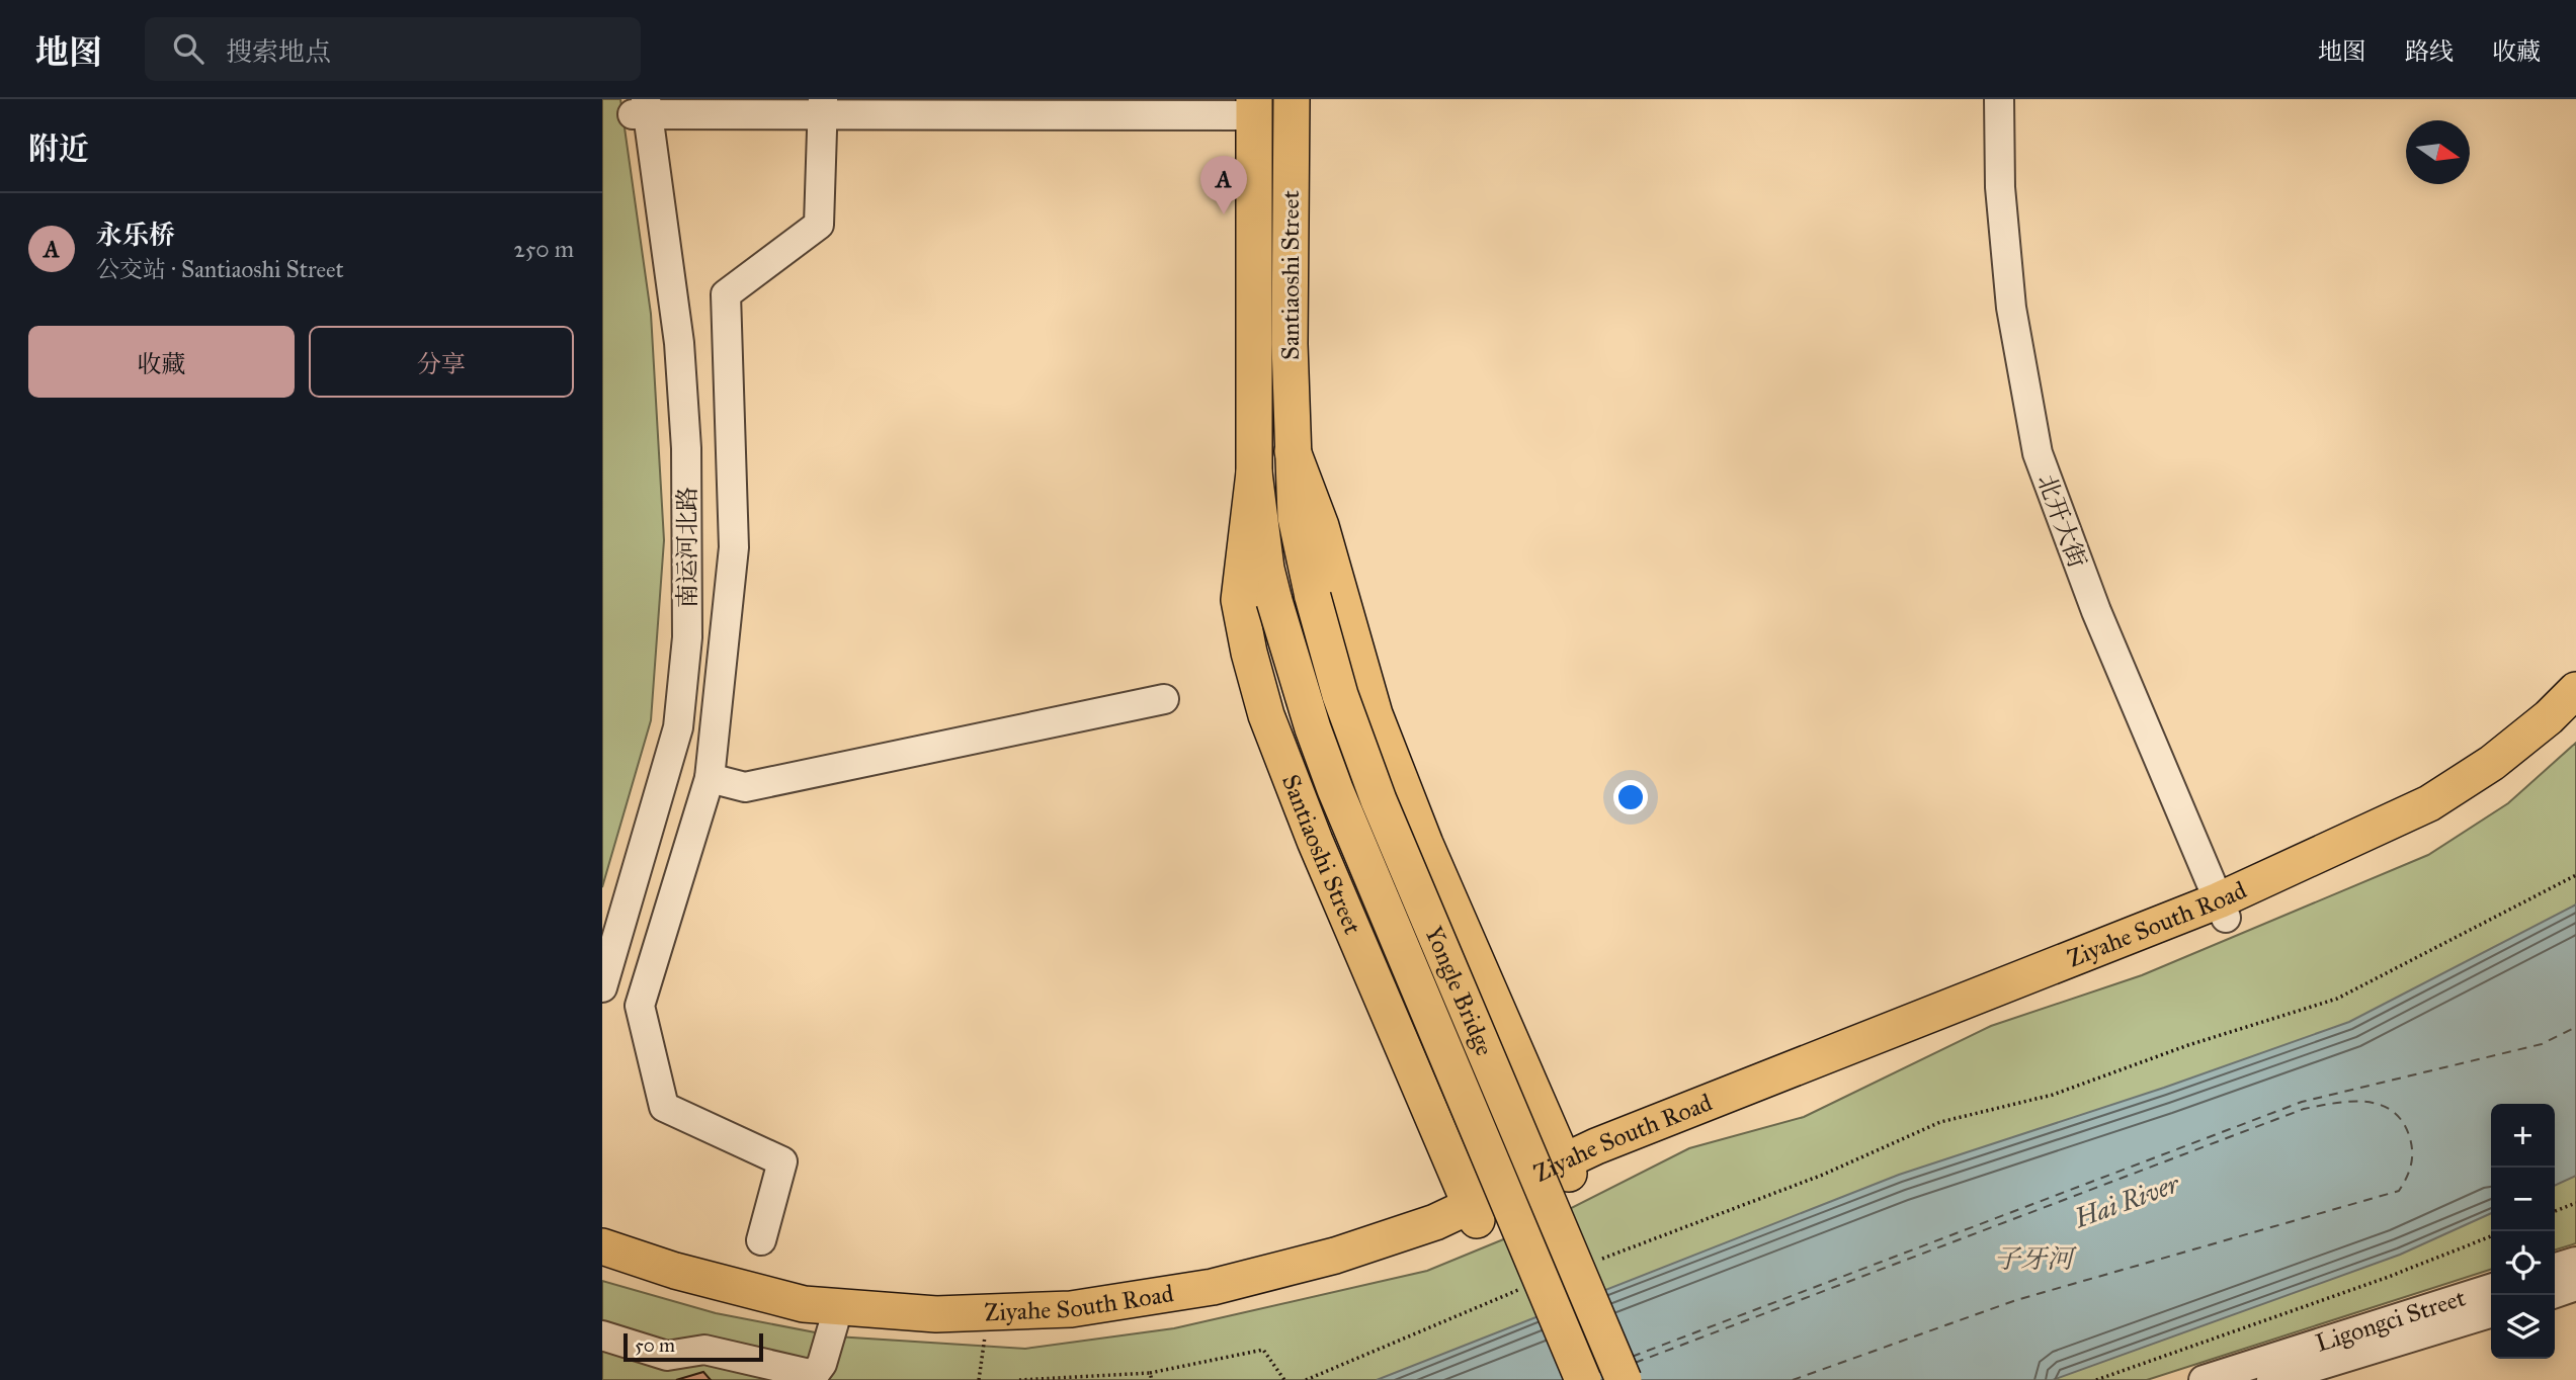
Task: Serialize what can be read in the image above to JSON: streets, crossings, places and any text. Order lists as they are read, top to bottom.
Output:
{
  "streets": {
    "main road": ["Santiaoshi Street", "Ziyahe South Road", "Yongle Bridge"],
    "street": ["北开大街", "南运河北路", "Ligongci Street"]
  },
  "crossings": [
    ["Santiaoshi Street", "Ziyahe South Road"],
    ["Santiaoshi Street", "Yongle Bridge"],
    ["北开大街", "Ziyahe South Road"]
  ],
  "water": ["Hai River", "子牙河"],
  "scale_bar": "50 m",
  "north": "right",
  "page": {
    "header": "地图",
    "search": "搜索地点",
    "nav": ["地图", "路线", "收藏"],
    "heading": "附近",
    "pins": "A",
    "list": [
      {
        "mark": "A",
        "name": "永乐桥",
        "note": "公交站 · Santiaoshi Street",
        "value": "250 m"
      }
    ],
    "buttons": ["收藏", "分享"],
    "map_buttons": ["+", "−"],
    "scale": "50 m"
  }
}
